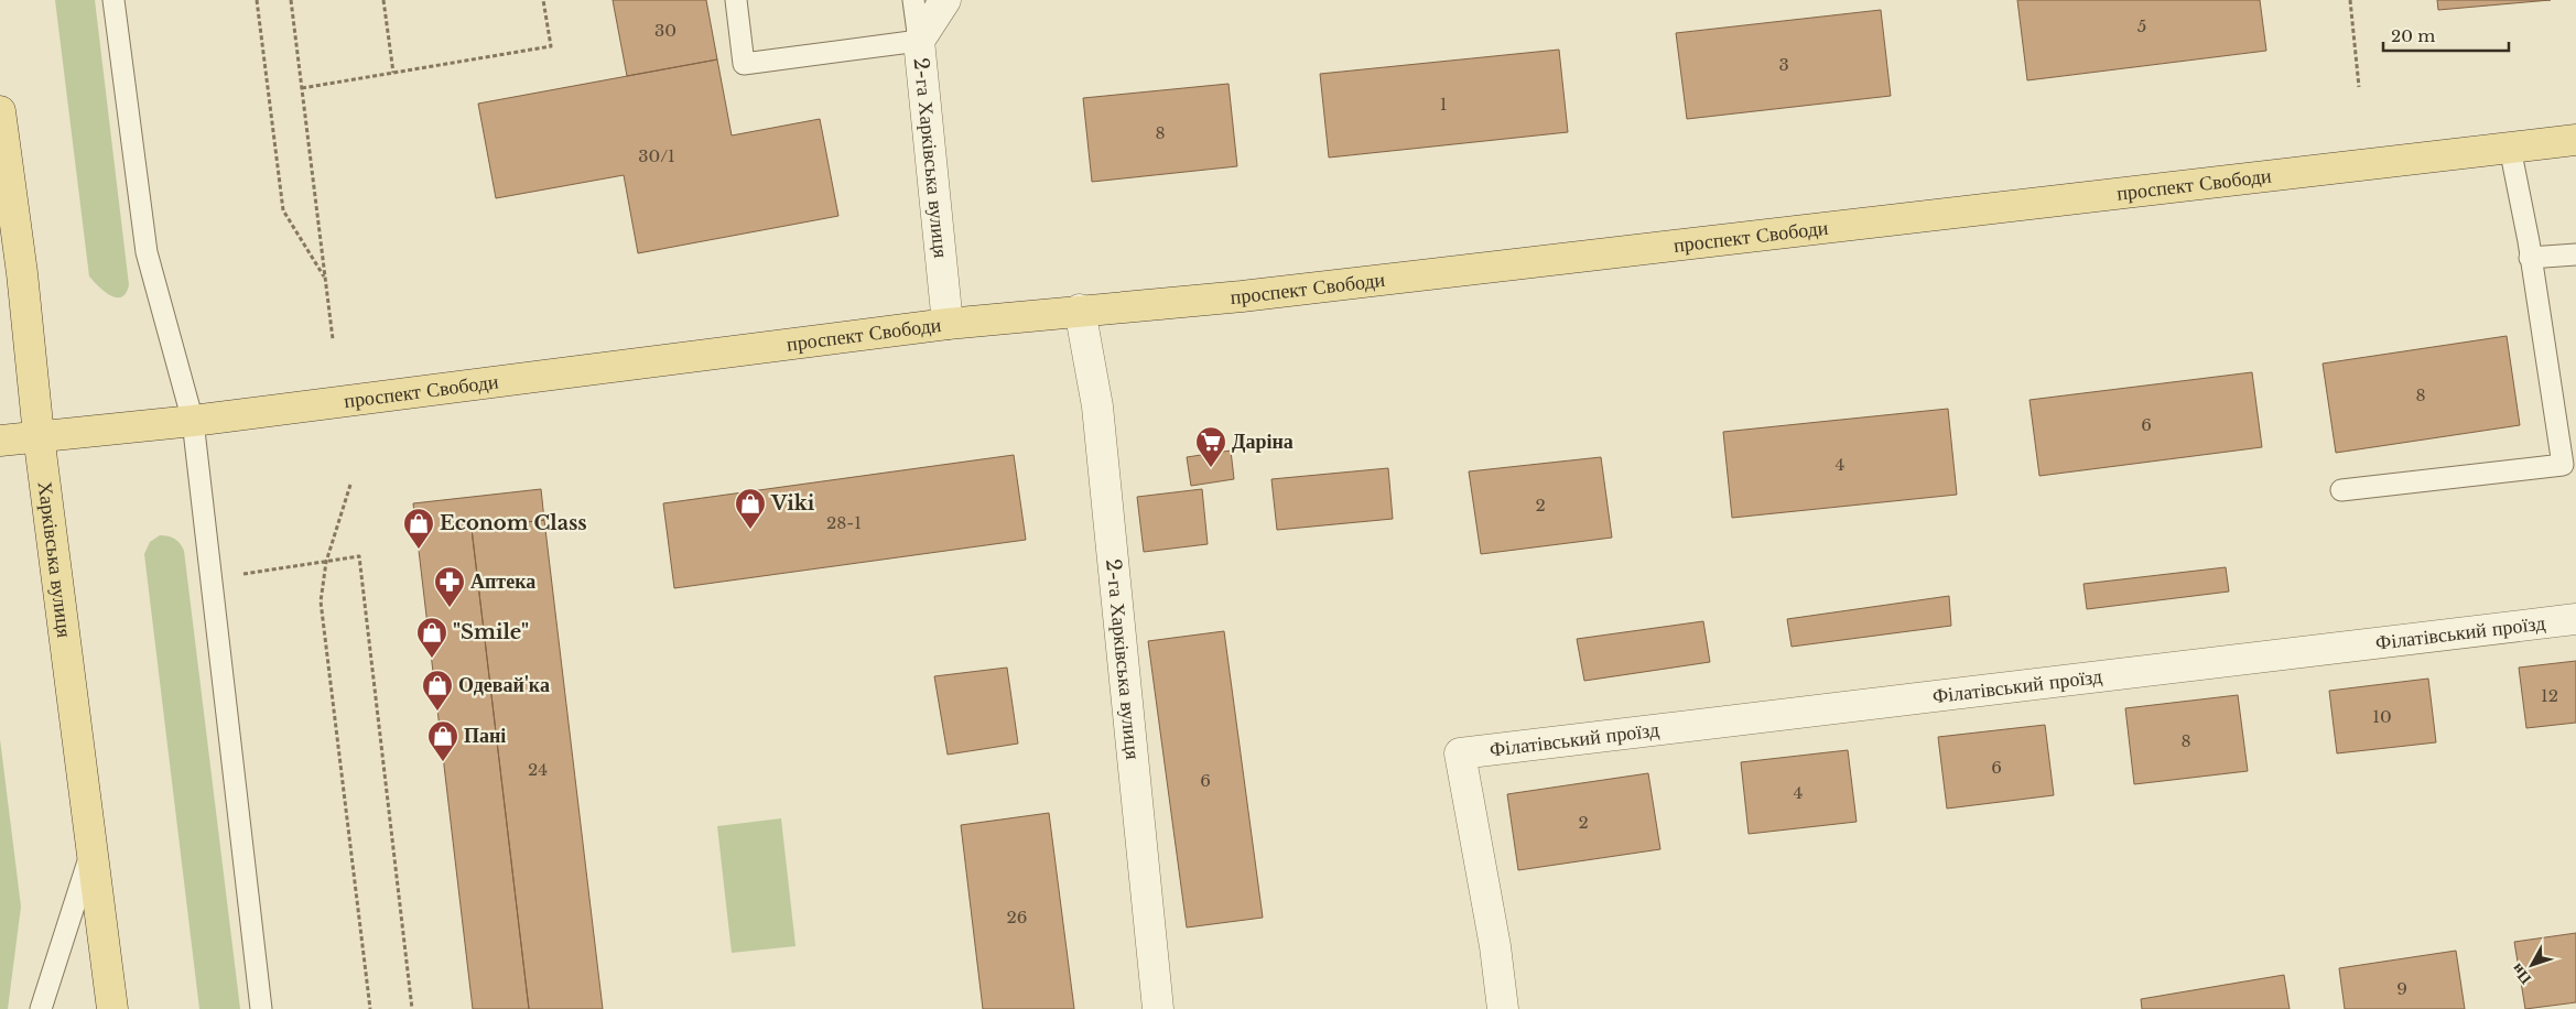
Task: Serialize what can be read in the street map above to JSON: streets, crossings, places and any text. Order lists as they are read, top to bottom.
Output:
{
  "streets": {
    "main road": ["проспект Свободи", "Харківська вулиця"],
    "street": ["2-га Харківська вулиця", "Філатівський проїзд"]
  },
  "crossings": [
    ["2-га Харківська вулиця", "проспект Свободи"],
    ["проспект Свободи", "Харківська вулиця"]
  ],
  "places": {
    "supermarket": ["Даріна"],
    "shop": [
      "Viki",
      "Econom Class",
      "\"Smile\"",
      "Одевай'ка",
      "Пані"
    ],
    "pharmacy": ["Аптека"]
  },
  "house_numbers": [
    "5",
    "30",
    "3",
    "1",
    "8",
    "30/1",
    "8",
    "6",
    "4",
    "2",
    "28-1",
    "12",
    "10",
    "8",
    "6",
    "24",
    "6",
    "4",
    "2",
    "26",
    "9"
  ],
  "scale_bar": "20 m",
  "north": "bottom left"
}
